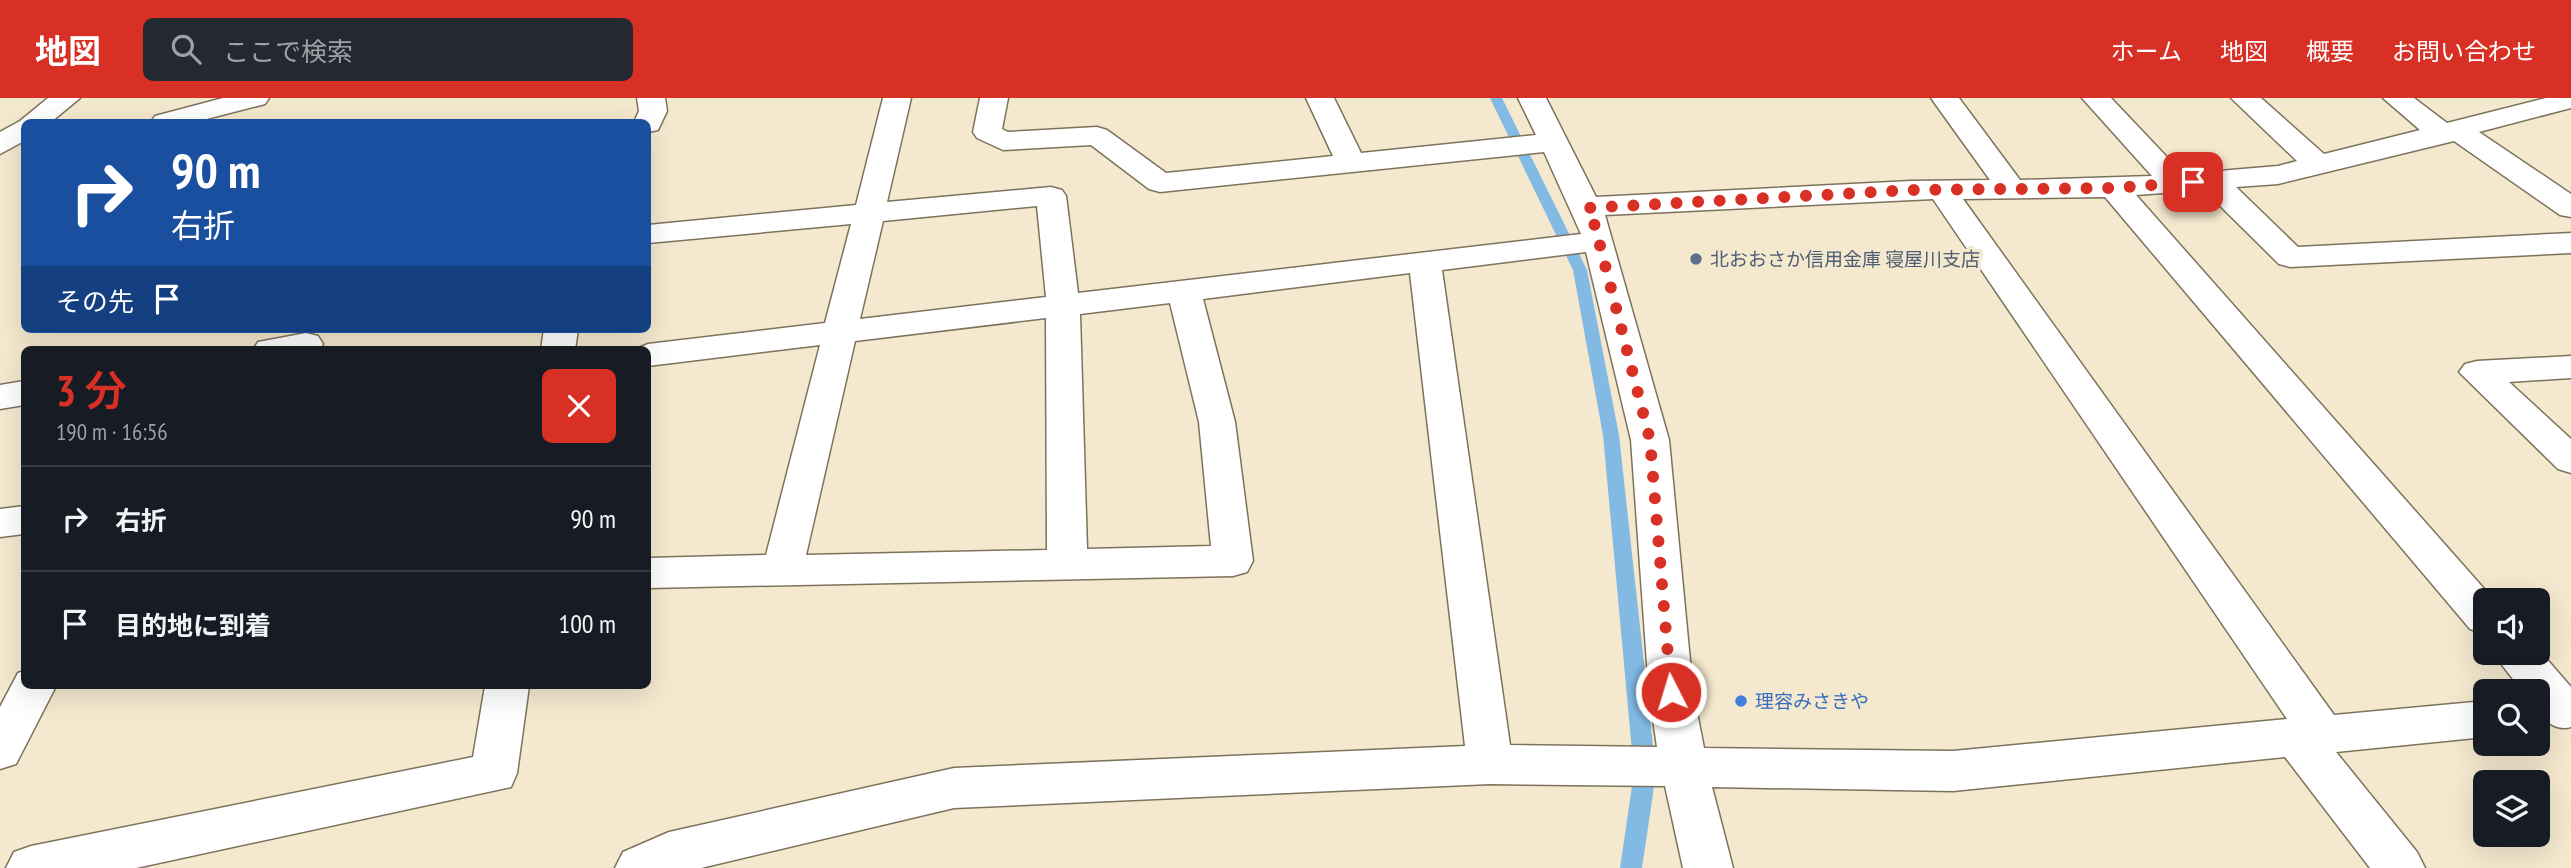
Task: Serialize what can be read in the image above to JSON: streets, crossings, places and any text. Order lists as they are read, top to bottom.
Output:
{
  "places": ["北おおさか信用金庫 寝屋川支店", "理容みさきや"],
  "page": {
    "header": "地図",
    "search": "ここで検索",
    "nav": [
      "ホーム",
      "地図",
      "概要",
      "お問い合わせ"
    ],
    "turn": ["90 m", "右折"],
    "then": "その先",
    "heading": ["3 分", "190 m · 16:56"],
    "list": [
      {
        "name": "右折",
        "value": "90 m"
      },
      {
        "name": "目的地に到着",
        "value": "100 m"
      }
    ]
  }
}
